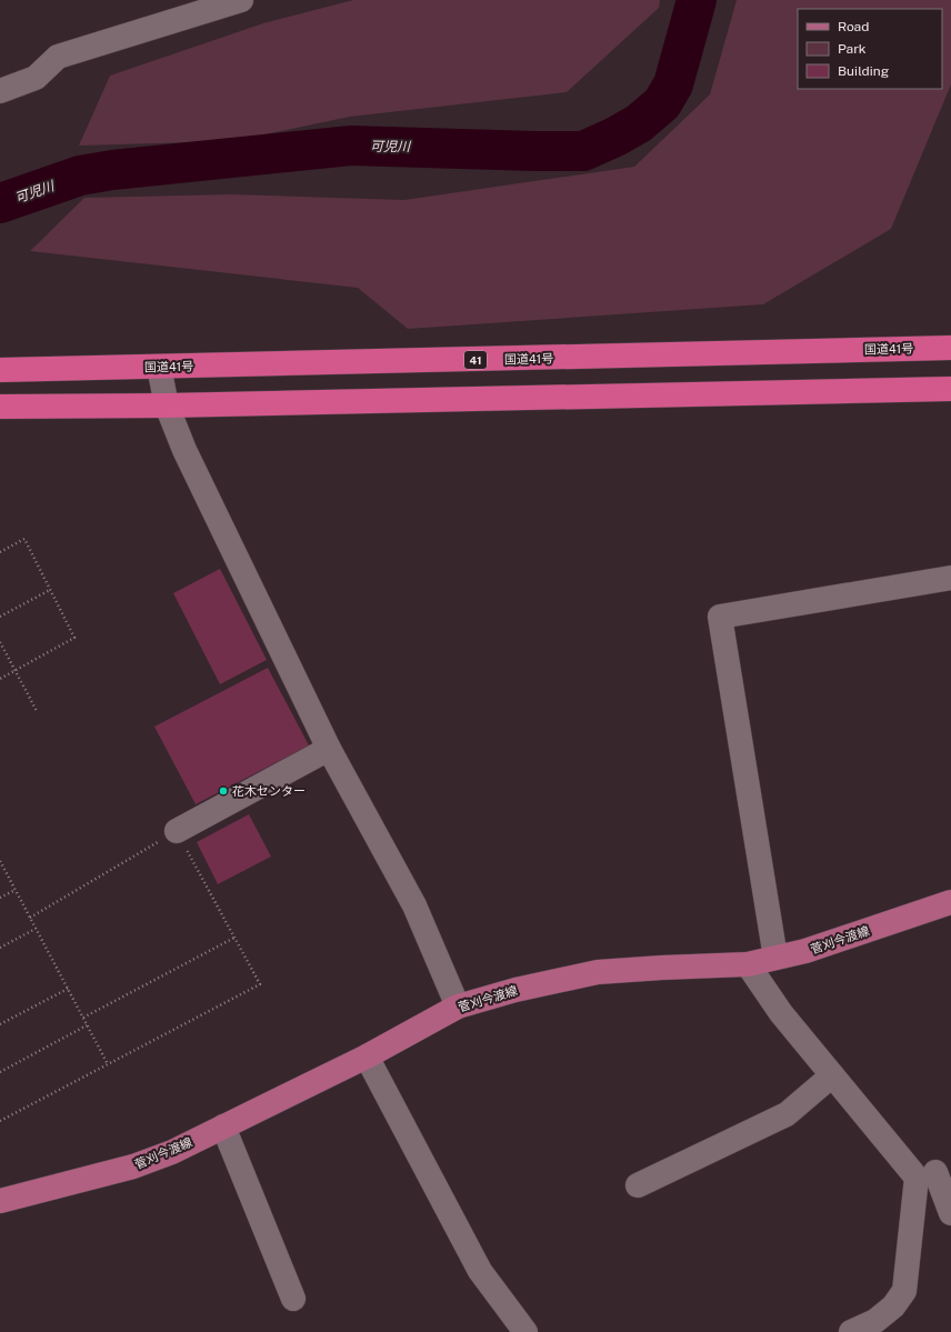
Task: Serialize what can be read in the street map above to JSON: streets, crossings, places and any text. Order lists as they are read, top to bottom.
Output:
{
  "streets": {
    "highway": ["国道41号", "41"],
    "main road": ["菅刈今渡線"]
  },
  "water": ["可児川"],
  "places": ["花木センター"],
  "legend": ["Road", "Park", "Building"]
}
